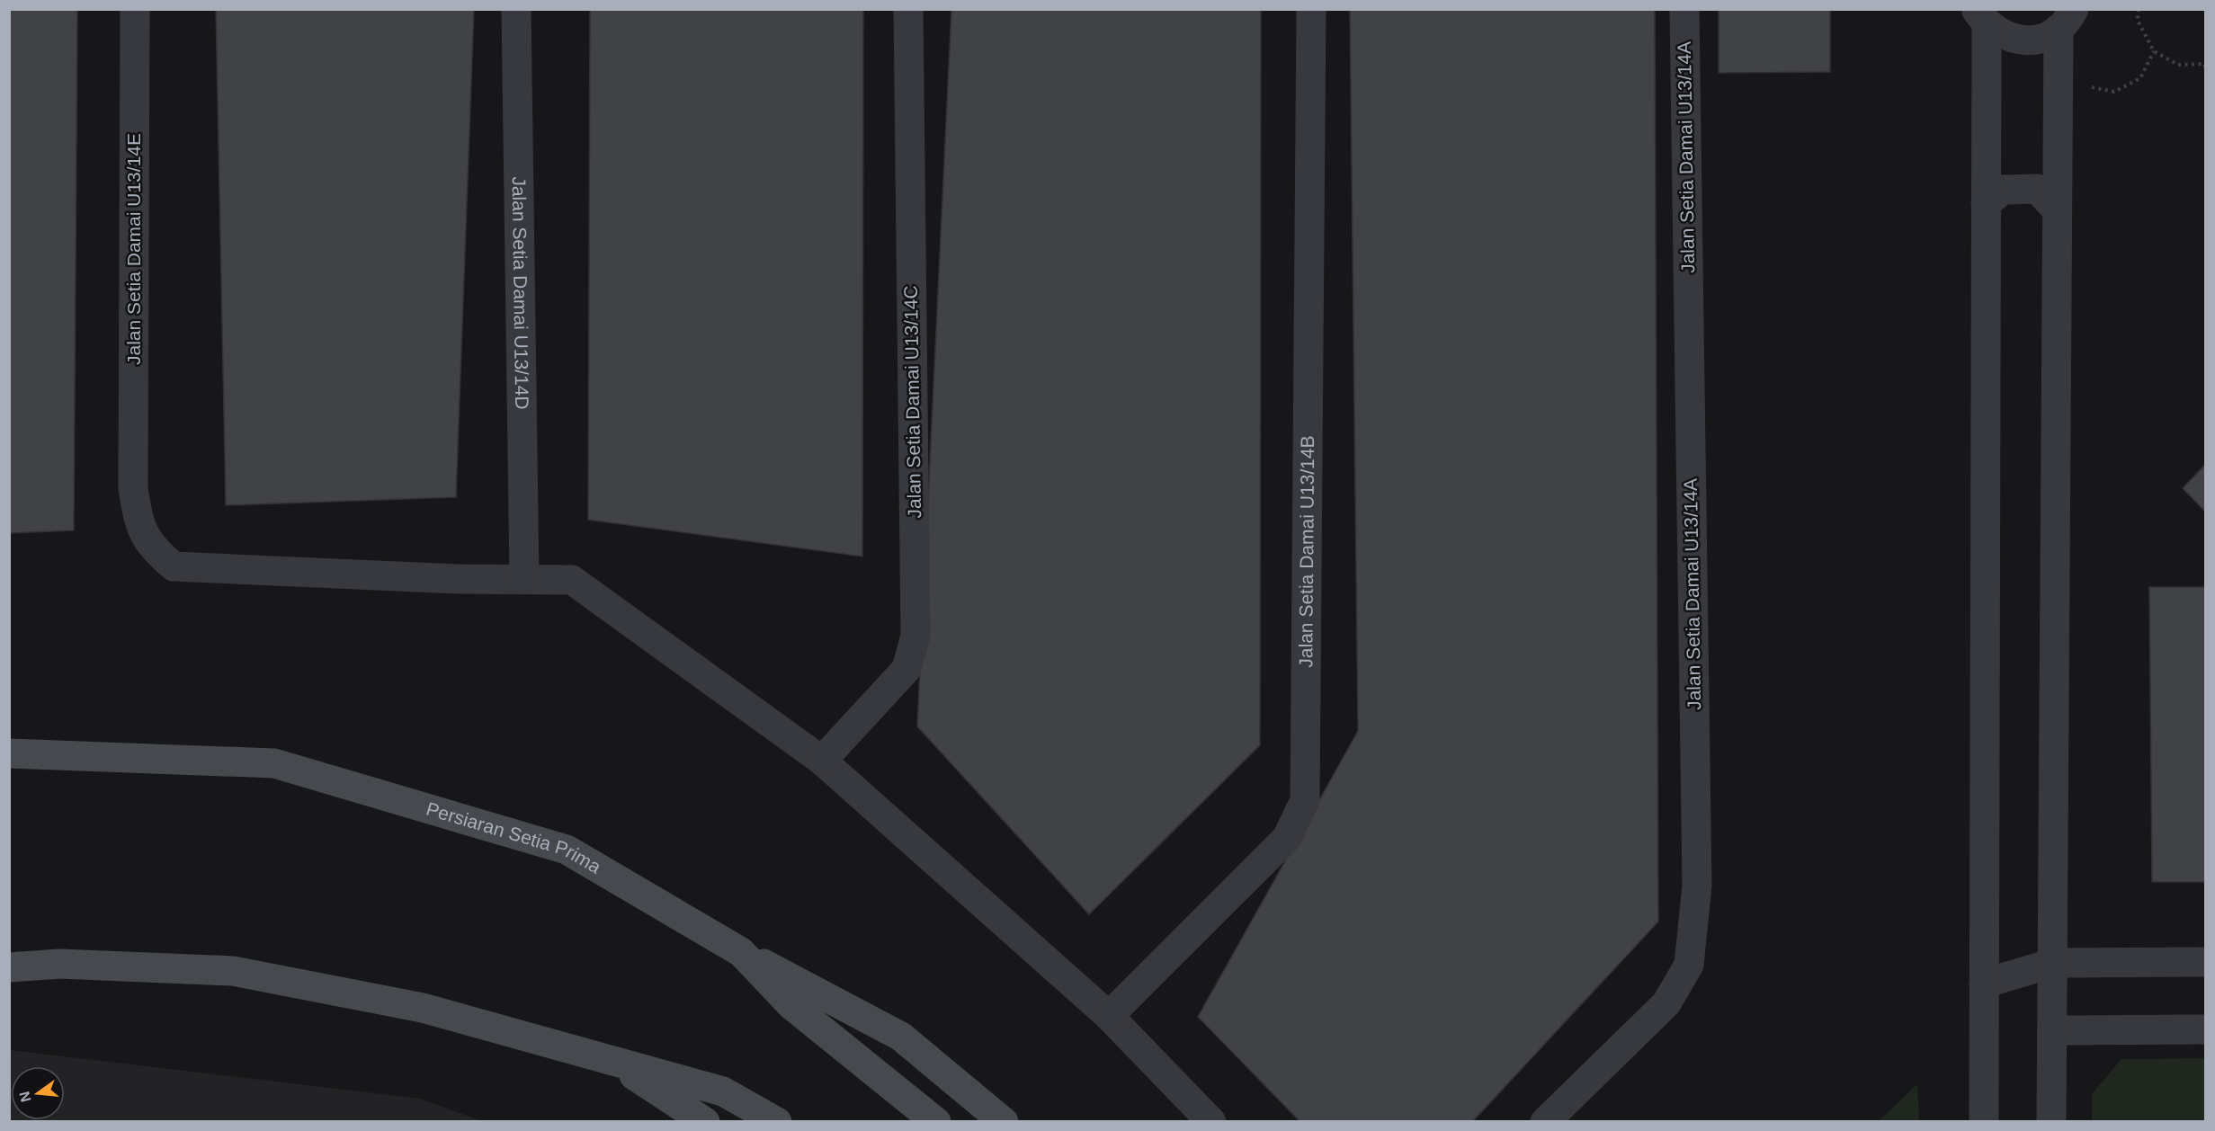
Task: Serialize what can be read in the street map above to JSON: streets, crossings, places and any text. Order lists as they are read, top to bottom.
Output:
{
  "streets": {
    "street": [
      "Jalan Setia Damai U13/14A",
      "Jalan Setia Damai U13/14E",
      "Jalan Setia Damai U13/14D",
      "Jalan Setia Damai U13/14C",
      "Jalan Setia Damai U13/14B",
      "Persiaran Setia Prima"
    ]
  },
  "crossings": [
    ["Jalan Setia Damai U13/14E", "Jalan Setia Damai U13/14D"],
    ["Jalan Setia Damai U13/14E", "Jalan Setia Damai U13/14C"],
    ["Jalan Setia Damai U13/14E", "Jalan Setia Damai U13/14B"]
  ],
  "north": "left"
}
